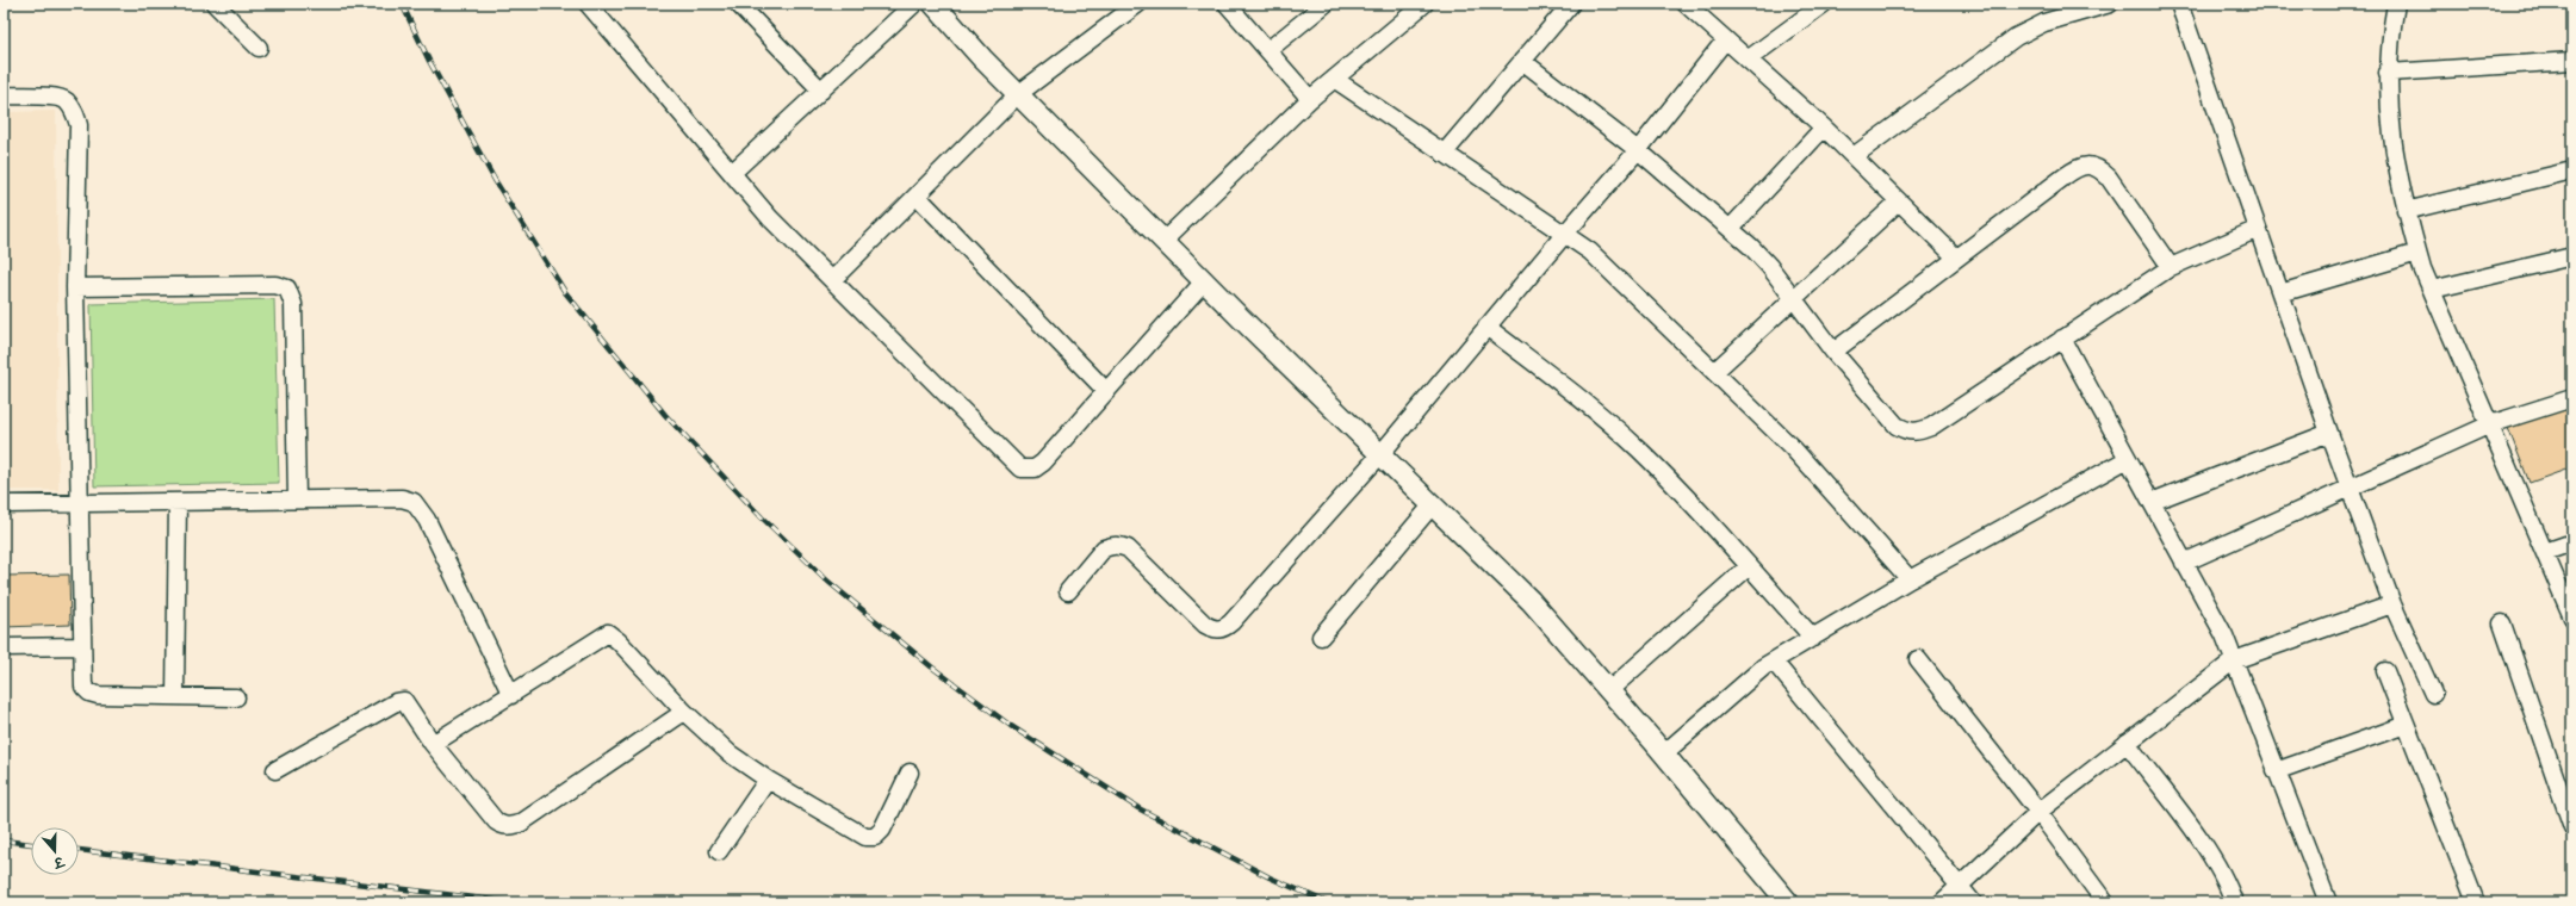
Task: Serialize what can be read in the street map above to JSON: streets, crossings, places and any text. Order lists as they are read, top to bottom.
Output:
{
  "north": "bottom"
}
